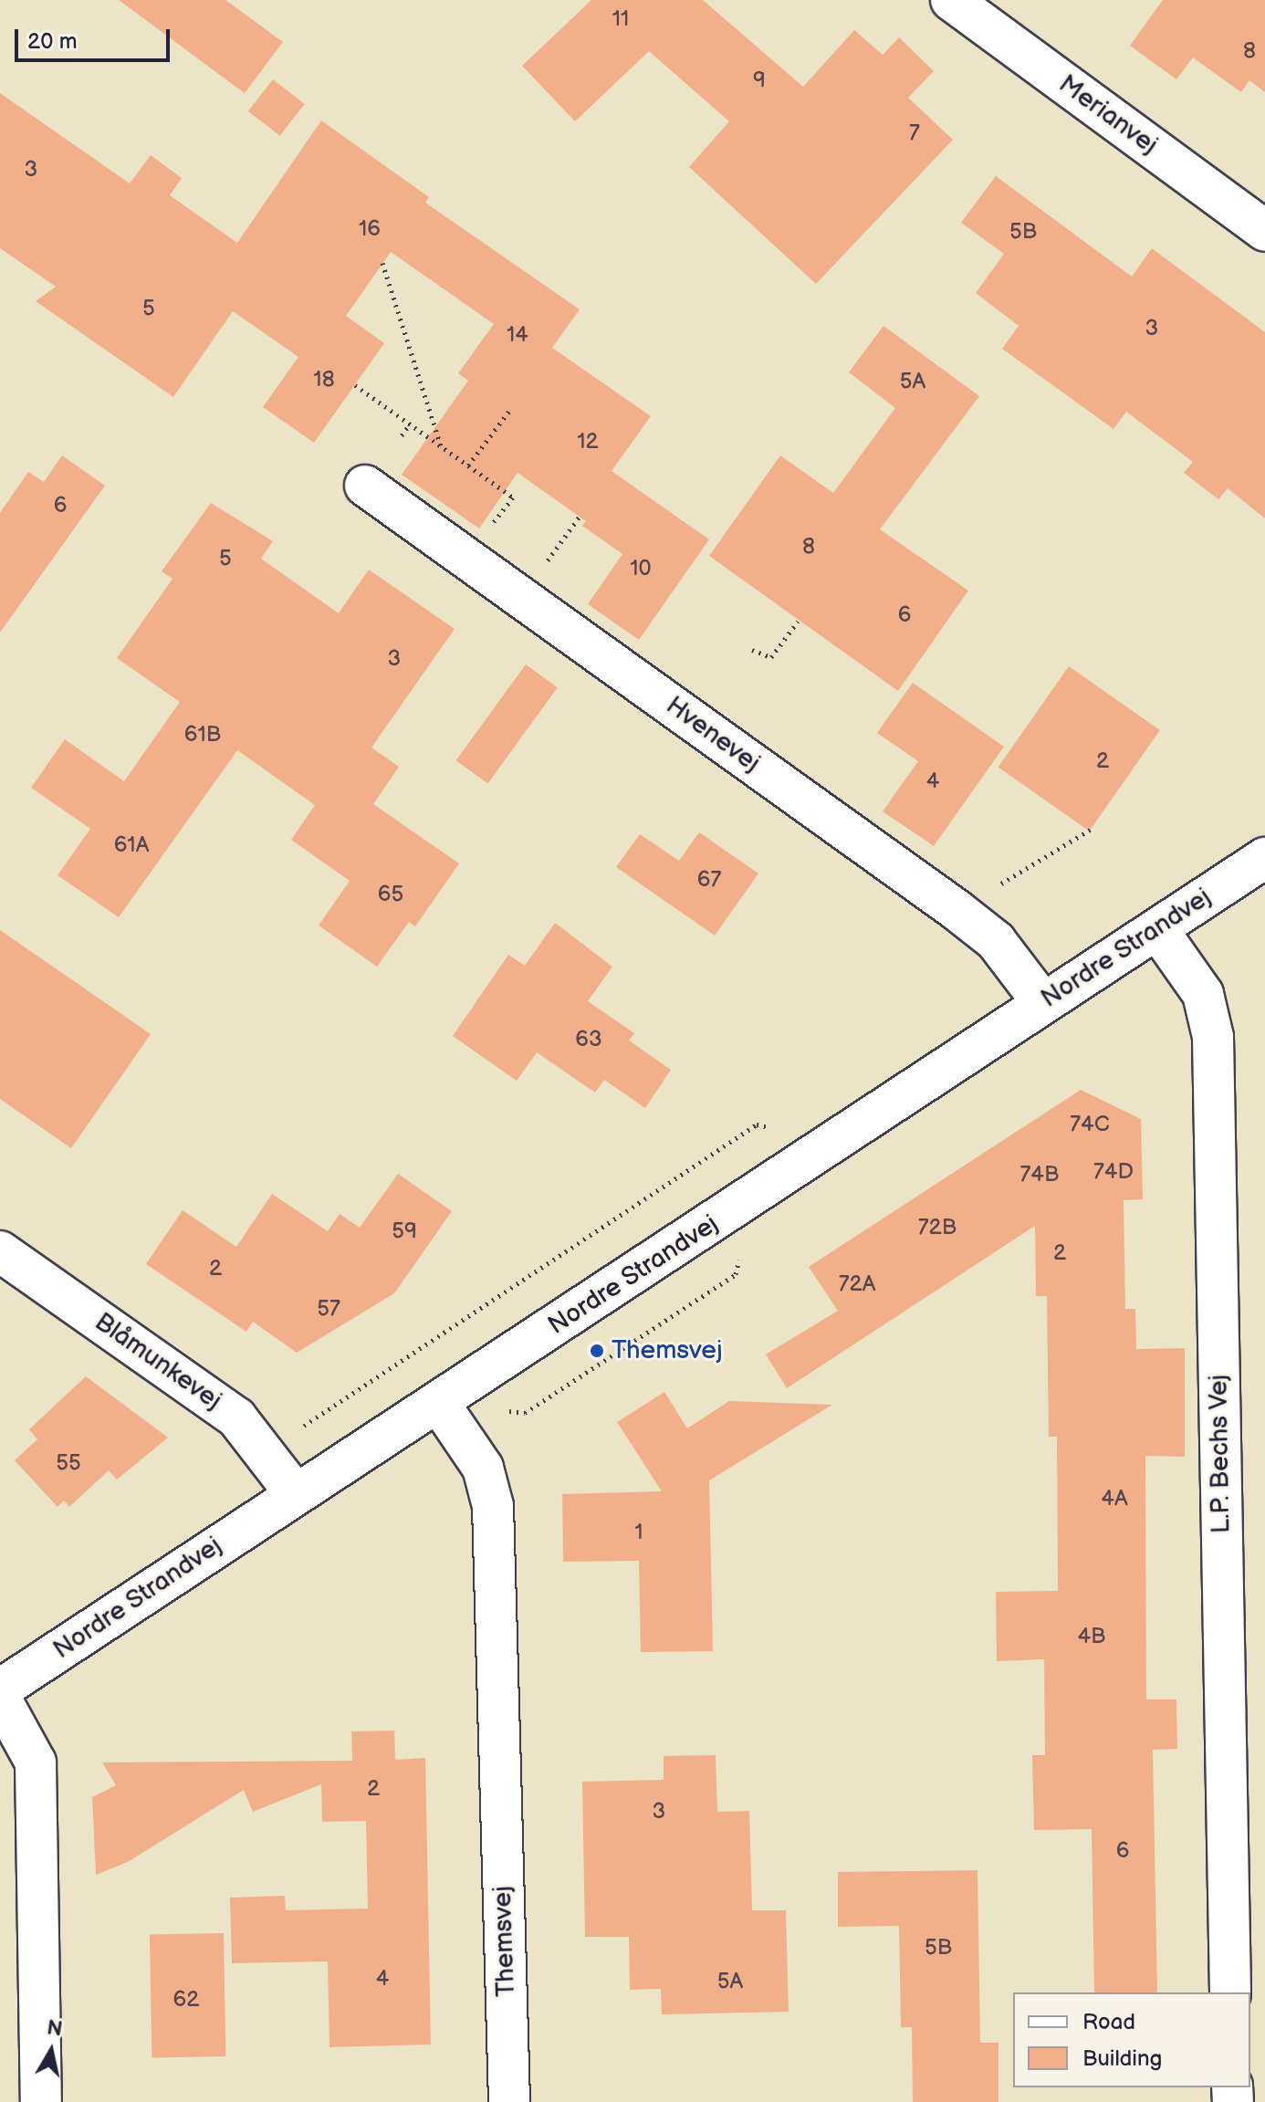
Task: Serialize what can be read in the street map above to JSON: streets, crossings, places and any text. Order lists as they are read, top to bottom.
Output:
{
  "streets": {
    "street": [
      "Merianvej",
      "Hvenevej",
      "Nordre Strandvej",
      "Blåmunkevej",
      "L.P. Bechs Vej",
      "Themsvej"
    ]
  },
  "crossings": [
    ["Hvenevej", "Nordre Strandvej"],
    ["Nordre Strandvej", "Blåmunkevej"],
    ["Nordre Strandvej", "L.P. Bechs Vej"],
    ["Nordre Strandvej", "Themsvej"]
  ],
  "places": ["Themsvej"],
  "house_numbers": [
    "11",
    "8",
    "9",
    "7",
    "3",
    "16",
    "5B",
    "5",
    "3",
    "14",
    "18",
    "5A",
    "12",
    "6",
    "8",
    "5",
    "10",
    "6",
    "3",
    "61B",
    "2",
    "4",
    "61A",
    "67",
    "65",
    "63",
    "74C",
    "74D",
    "74B",
    "72B",
    "59",
    "2",
    "2",
    "72A",
    "57",
    "55",
    "4A",
    "1",
    "4B",
    "2",
    "3",
    "6",
    "5B",
    "4",
    "5A",
    "62"
  ],
  "legend": ["Road", "Building"],
  "scale_bar": "20 m",
  "north": "top"
}
